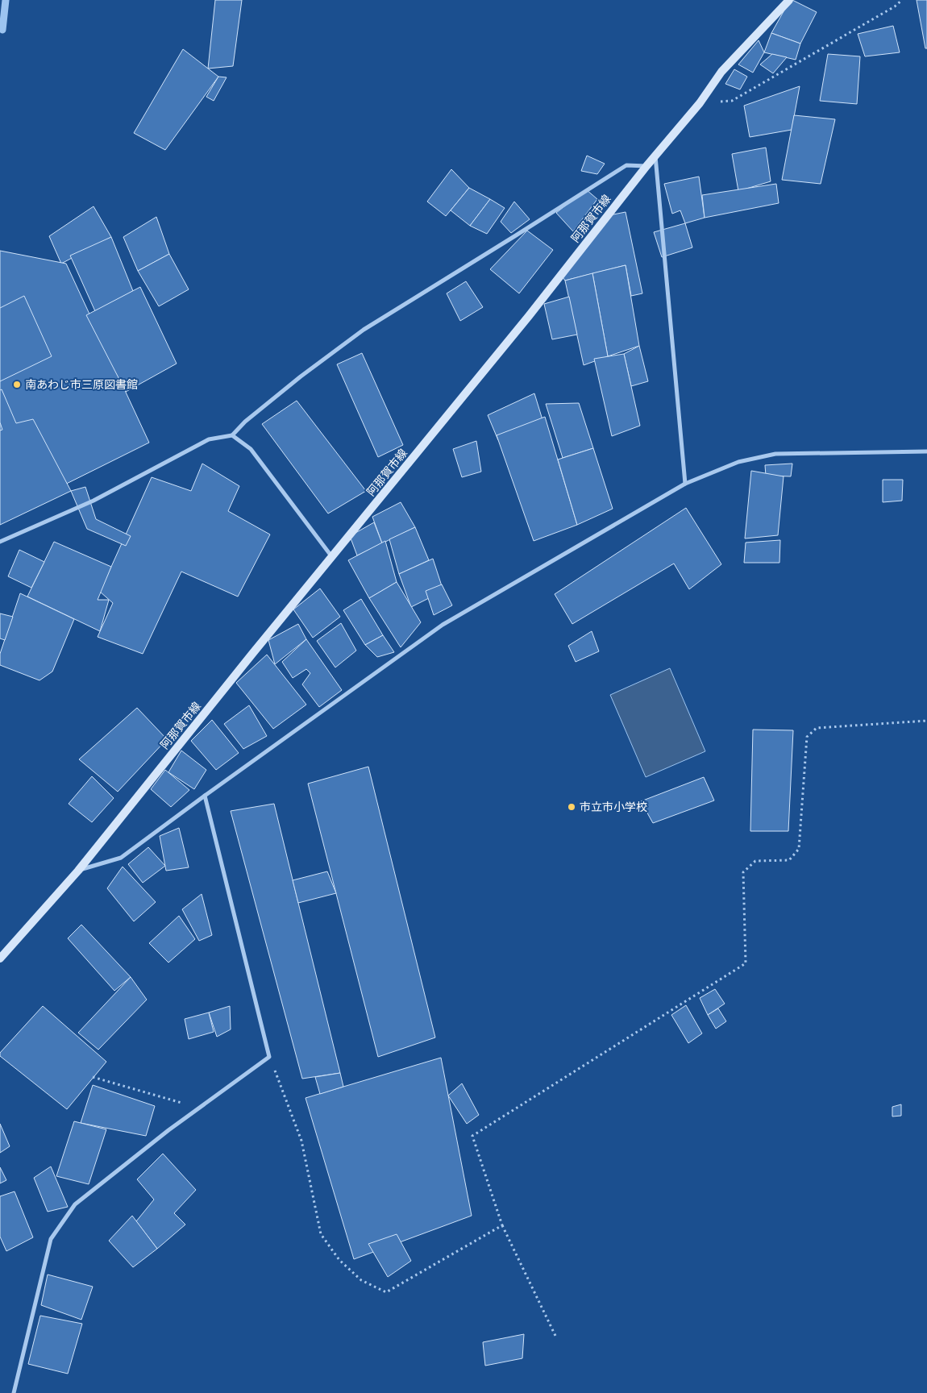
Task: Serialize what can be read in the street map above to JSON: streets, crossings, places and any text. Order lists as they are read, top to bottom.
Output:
{
  "streets": {
    "main road": ["阿那賀市線"]
  },
  "places": ["南あわじ市三原図書館", "市立市小学校"]
}
